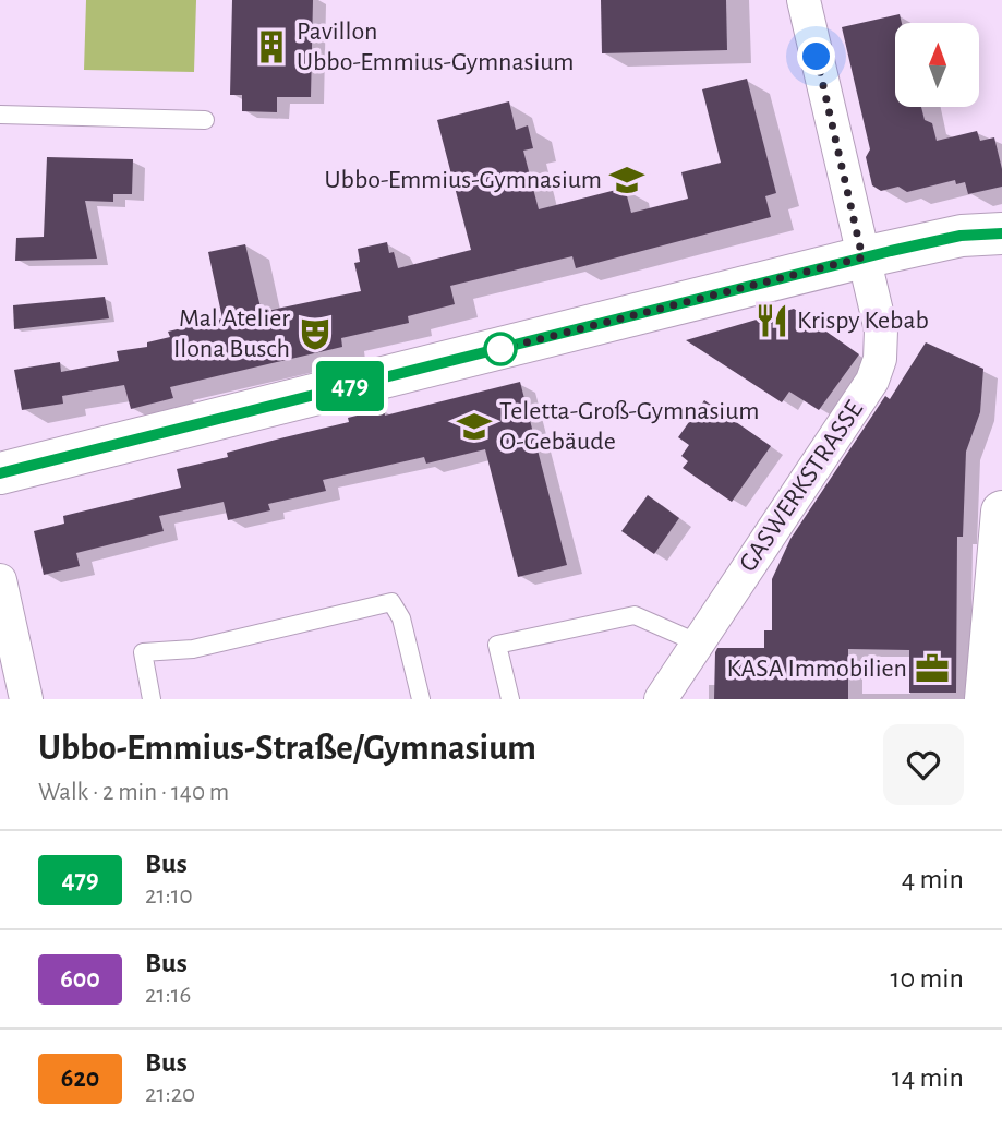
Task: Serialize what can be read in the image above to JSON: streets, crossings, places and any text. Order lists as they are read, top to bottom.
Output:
{
  "streets": {
    "street": ["GASWERKSTRASSE"]
  },
  "places": {
    "building": ["Pavillon Ubbo-Emmius-Gymnasium"],
    "school or university": ["Ubbo-Emmius-Gymnasium", "Teletta-Groß-Gymnasium O-Gebäude"],
    "restaurant": ["Krispy Kebab"],
    "theatre": ["Mal Atelier Ilona Busch"],
    "office": ["KASA Immobilien"]
  },
  "lines": ["bus line 479"],
  "north": "top",
  "page": {
    "on_map": "479",
    "heading": ["Ubbo-Emmius-Straße/Gymnasium", "Walk · 2 min · 140 m"],
    "list": [
      {
        "mark": "479",
        "name": "Bus",
        "note": "21:10",
        "value": "4 min"
      },
      {
        "mark": "600",
        "name": "Bus",
        "note": "21:16",
        "value": "10 min"
      },
      {
        "mark": "620",
        "name": "Bus",
        "note": "21:20",
        "value": "14 min"
      }
    ]
  }
}
